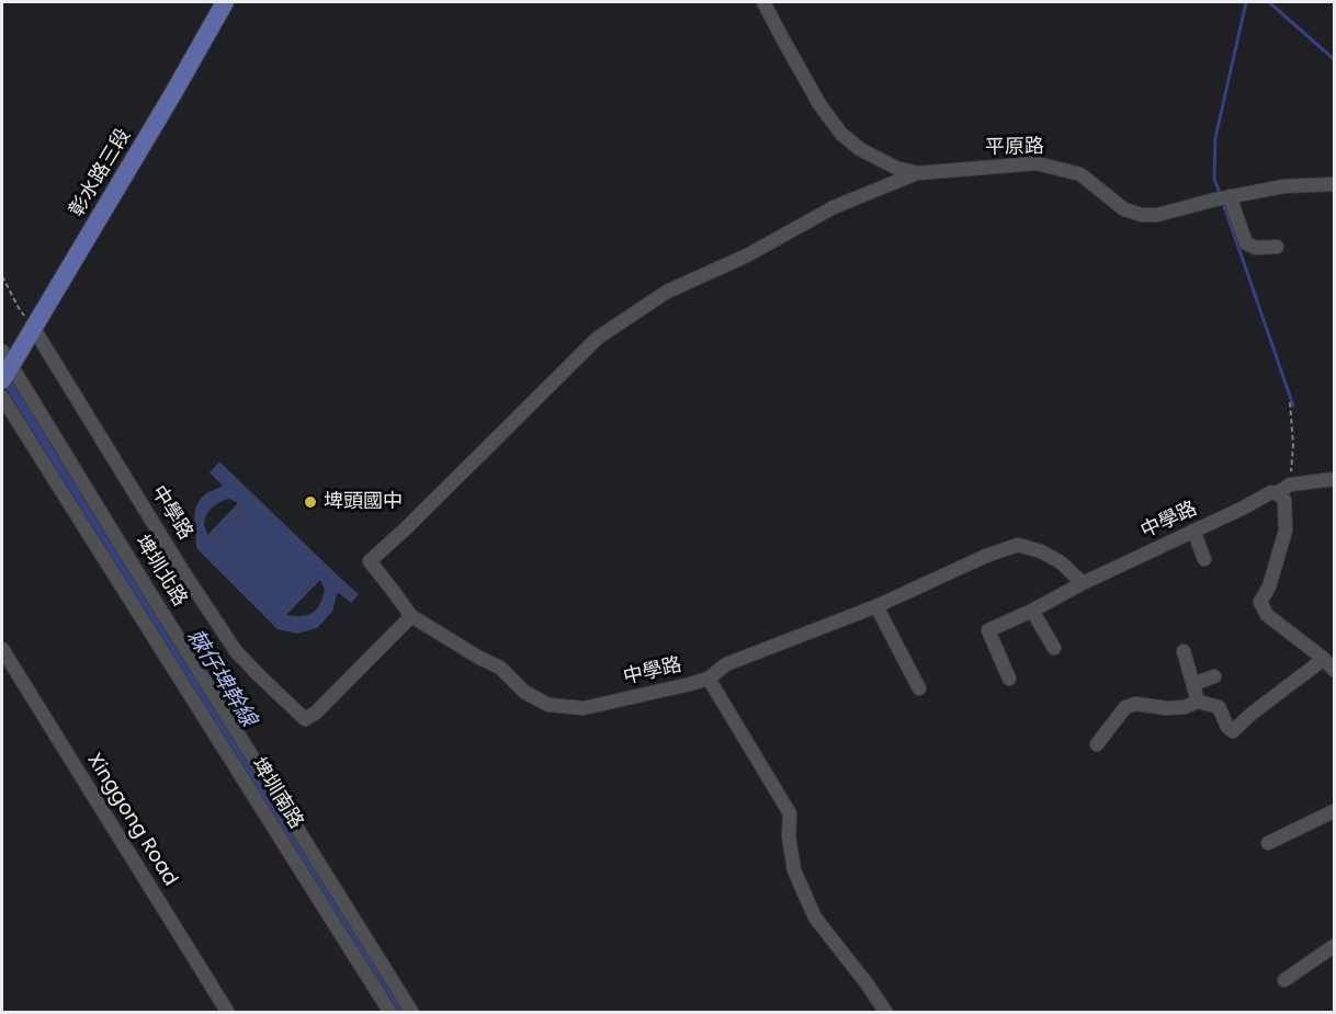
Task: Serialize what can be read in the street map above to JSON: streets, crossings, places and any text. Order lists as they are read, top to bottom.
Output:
{
  "streets": {
    "main road": ["彰水路三段"],
    "street": [
      "平原路",
      "中學路",
      "埤圳北路",
      "埤圳南路",
      "Xinggong Road"
    ]
  },
  "crossings": [
    ["彰水路三段", "中學路"],
    ["彰水路三段", "埤圳北路"]
  ],
  "water": ["棘仔埤幹線"],
  "places": ["埤頭國中"]
}
